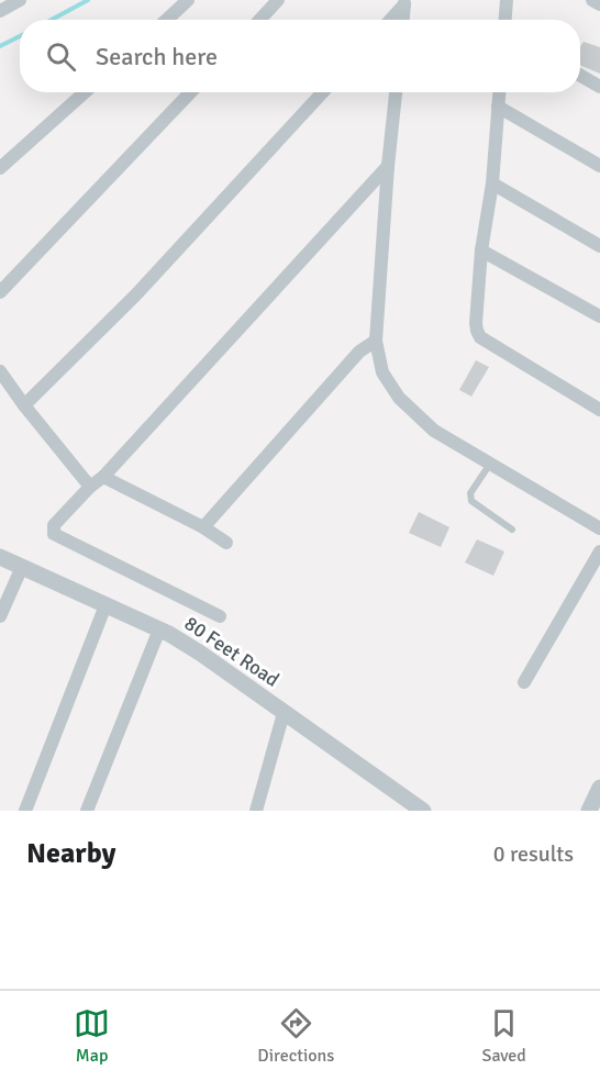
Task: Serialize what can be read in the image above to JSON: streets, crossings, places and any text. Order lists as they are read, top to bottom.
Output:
{
  "streets": {
    "street": ["80 Feet Road"]
  },
  "page": {
    "search": "Search here",
    "heading": ["Nearby", "0 results"],
    "nav": ["Map", "Directions", "Saved"]
  }
}
